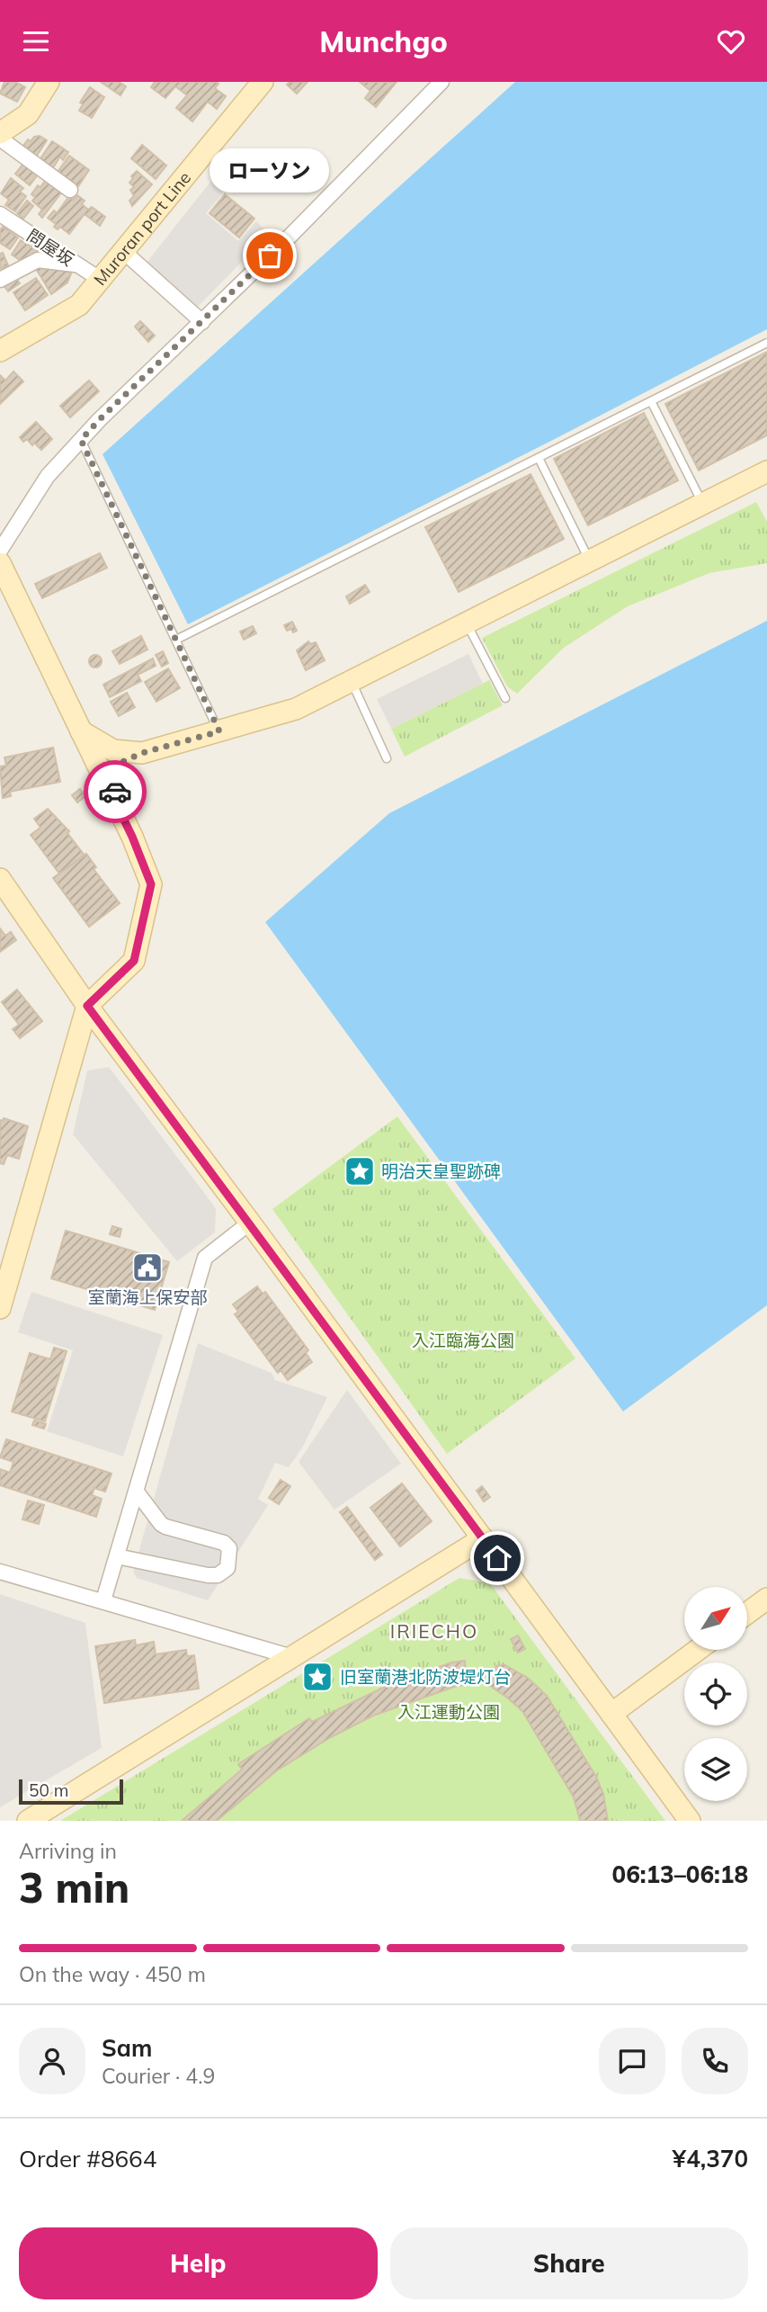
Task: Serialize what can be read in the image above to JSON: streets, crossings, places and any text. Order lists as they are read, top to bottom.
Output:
{
  "streets": {
    "street": ["Muroran port Line", "問屋坂"]
  },
  "crossings": [
    ["Muroran port Line", "問屋坂"]
  ],
  "districts": ["IRIECHO"],
  "parks": ["入江臨海公園", "入江運動公園"],
  "places": {
    "other": ["ローソン"],
    "place": ["明治天皇聖跡碑", "旧室蘭港北防波堤灯台"],
    "public building": ["室蘭海上保安部"]
  },
  "scale_bar": "50 m",
  "north": "top right",
  "page": {
    "header": "Munchgo",
    "bubble": "ローソン",
    "scale": "50 m",
    "heading": ["3 min", "Arriving in", "06:13–06:18"],
    "panel": [
      "Sam",
      "Courier · 4.9",
      "Order #8664",
      "¥4,370"
    ],
    "bar": "On the way · 450 m",
    "buttons": ["Help", "Share"]
  }
}
